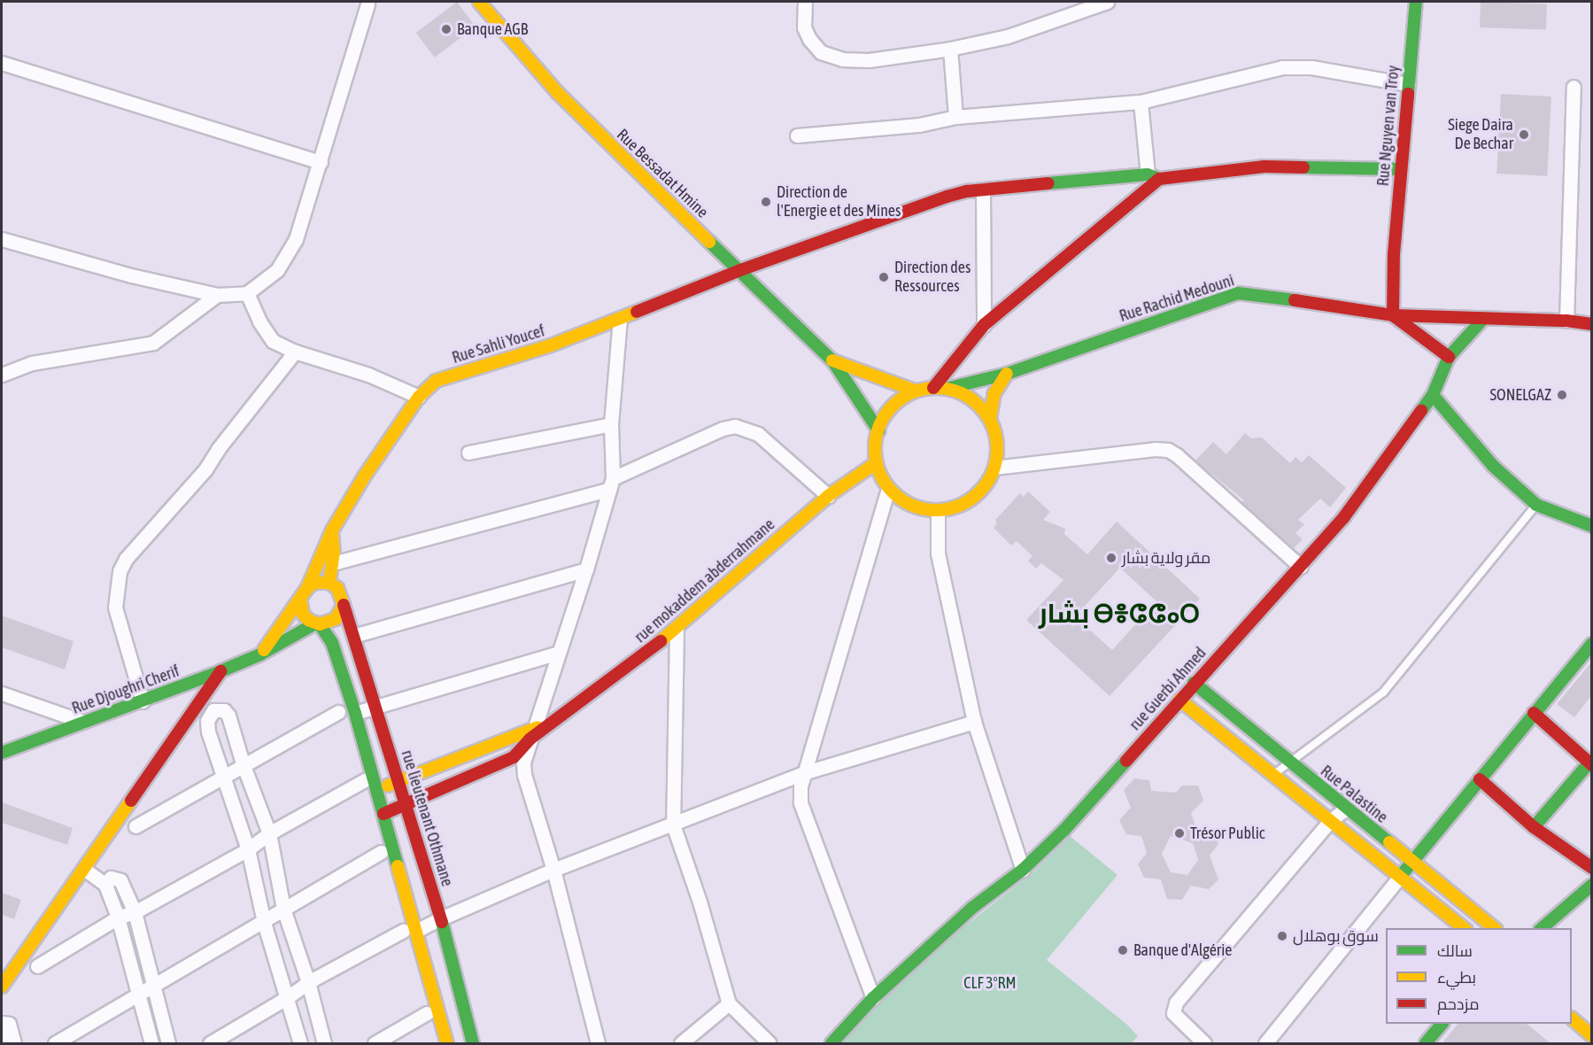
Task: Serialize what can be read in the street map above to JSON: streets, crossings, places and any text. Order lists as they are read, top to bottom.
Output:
{
  "streets": {
    "main road": [
      "Rue Nguyen van Troy",
      "Rue Bessadat Hmine",
      "Rue Rachid Medouni",
      "Rue Sahli Youcef",
      "rue mokaddem abderrahmane",
      "rue Guerbi Ahmed",
      "Rue Djoughri Cherif",
      "Rue Palastine",
      "rue lieutenant Othmane"
    ]
  },
  "crossings": [
    ["Rue Nguyen van Troy", "Rue Rachid Medouni"],
    ["Rue Nguyen van Troy", "Rue Sahli Youcef"],
    ["Rue Bessadat Hmine", "Rue Rachid Medouni"],
    ["Rue Bessadat Hmine", "Rue Sahli Youcef"],
    ["Rue Bessadat Hmine", "rue mokaddem abderrahmane"],
    ["Rue Rachid Medouni", "rue mokaddem abderrahmane"],
    ["Rue Rachid Medouni", "rue Guerbi Ahmed"],
    ["Rue Sahli Youcef", "Rue Djoughri Cherif"],
    ["Rue Sahli Youcef", "rue lieutenant Othmane"],
    ["rue mokaddem abderrahmane", "rue lieutenant Othmane"],
    ["rue Guerbi Ahmed", "Rue Palastine"],
    ["Rue Djoughri Cherif", "rue lieutenant Othmane"]
  ],
  "districts": ["بشار ⴱⴻⵛⵛⴰⵔ"],
  "parks": ["CLF 3°RM"],
  "places": [
    "Banque AGB",
    "Siege Daira De Bechar",
    "Direction de l'Energie et des Mines",
    "Direction des Ressources",
    "SONELGAZ",
    "مقر ولاية بشار",
    "Trésor Public",
    "سوق بوهلال",
    "Banque d'Algérie"
  ],
  "legend": ["سالك", "بطيء", "مزدحم"]
}
